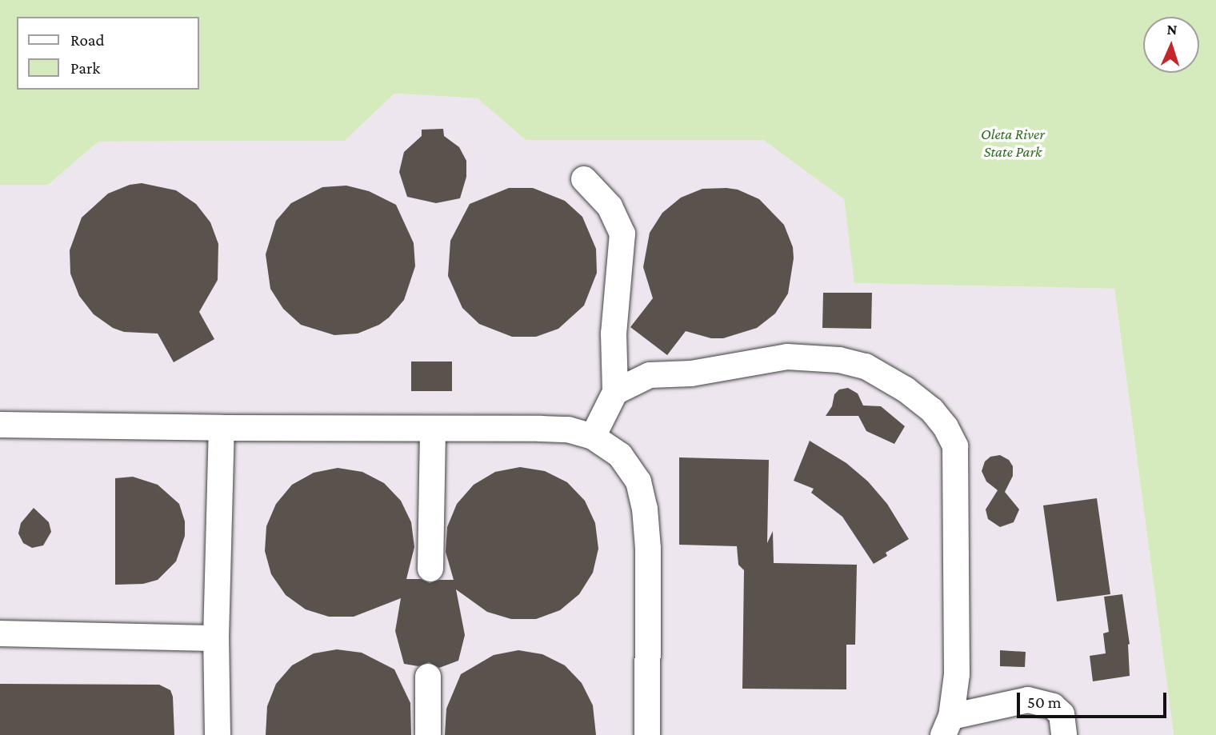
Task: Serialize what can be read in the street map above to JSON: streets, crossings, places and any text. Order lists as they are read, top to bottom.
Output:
{
  "parks": ["Oleta River State Park"],
  "legend": ["Road", "Park"],
  "scale_bar": "50 m",
  "north": "top"
}
